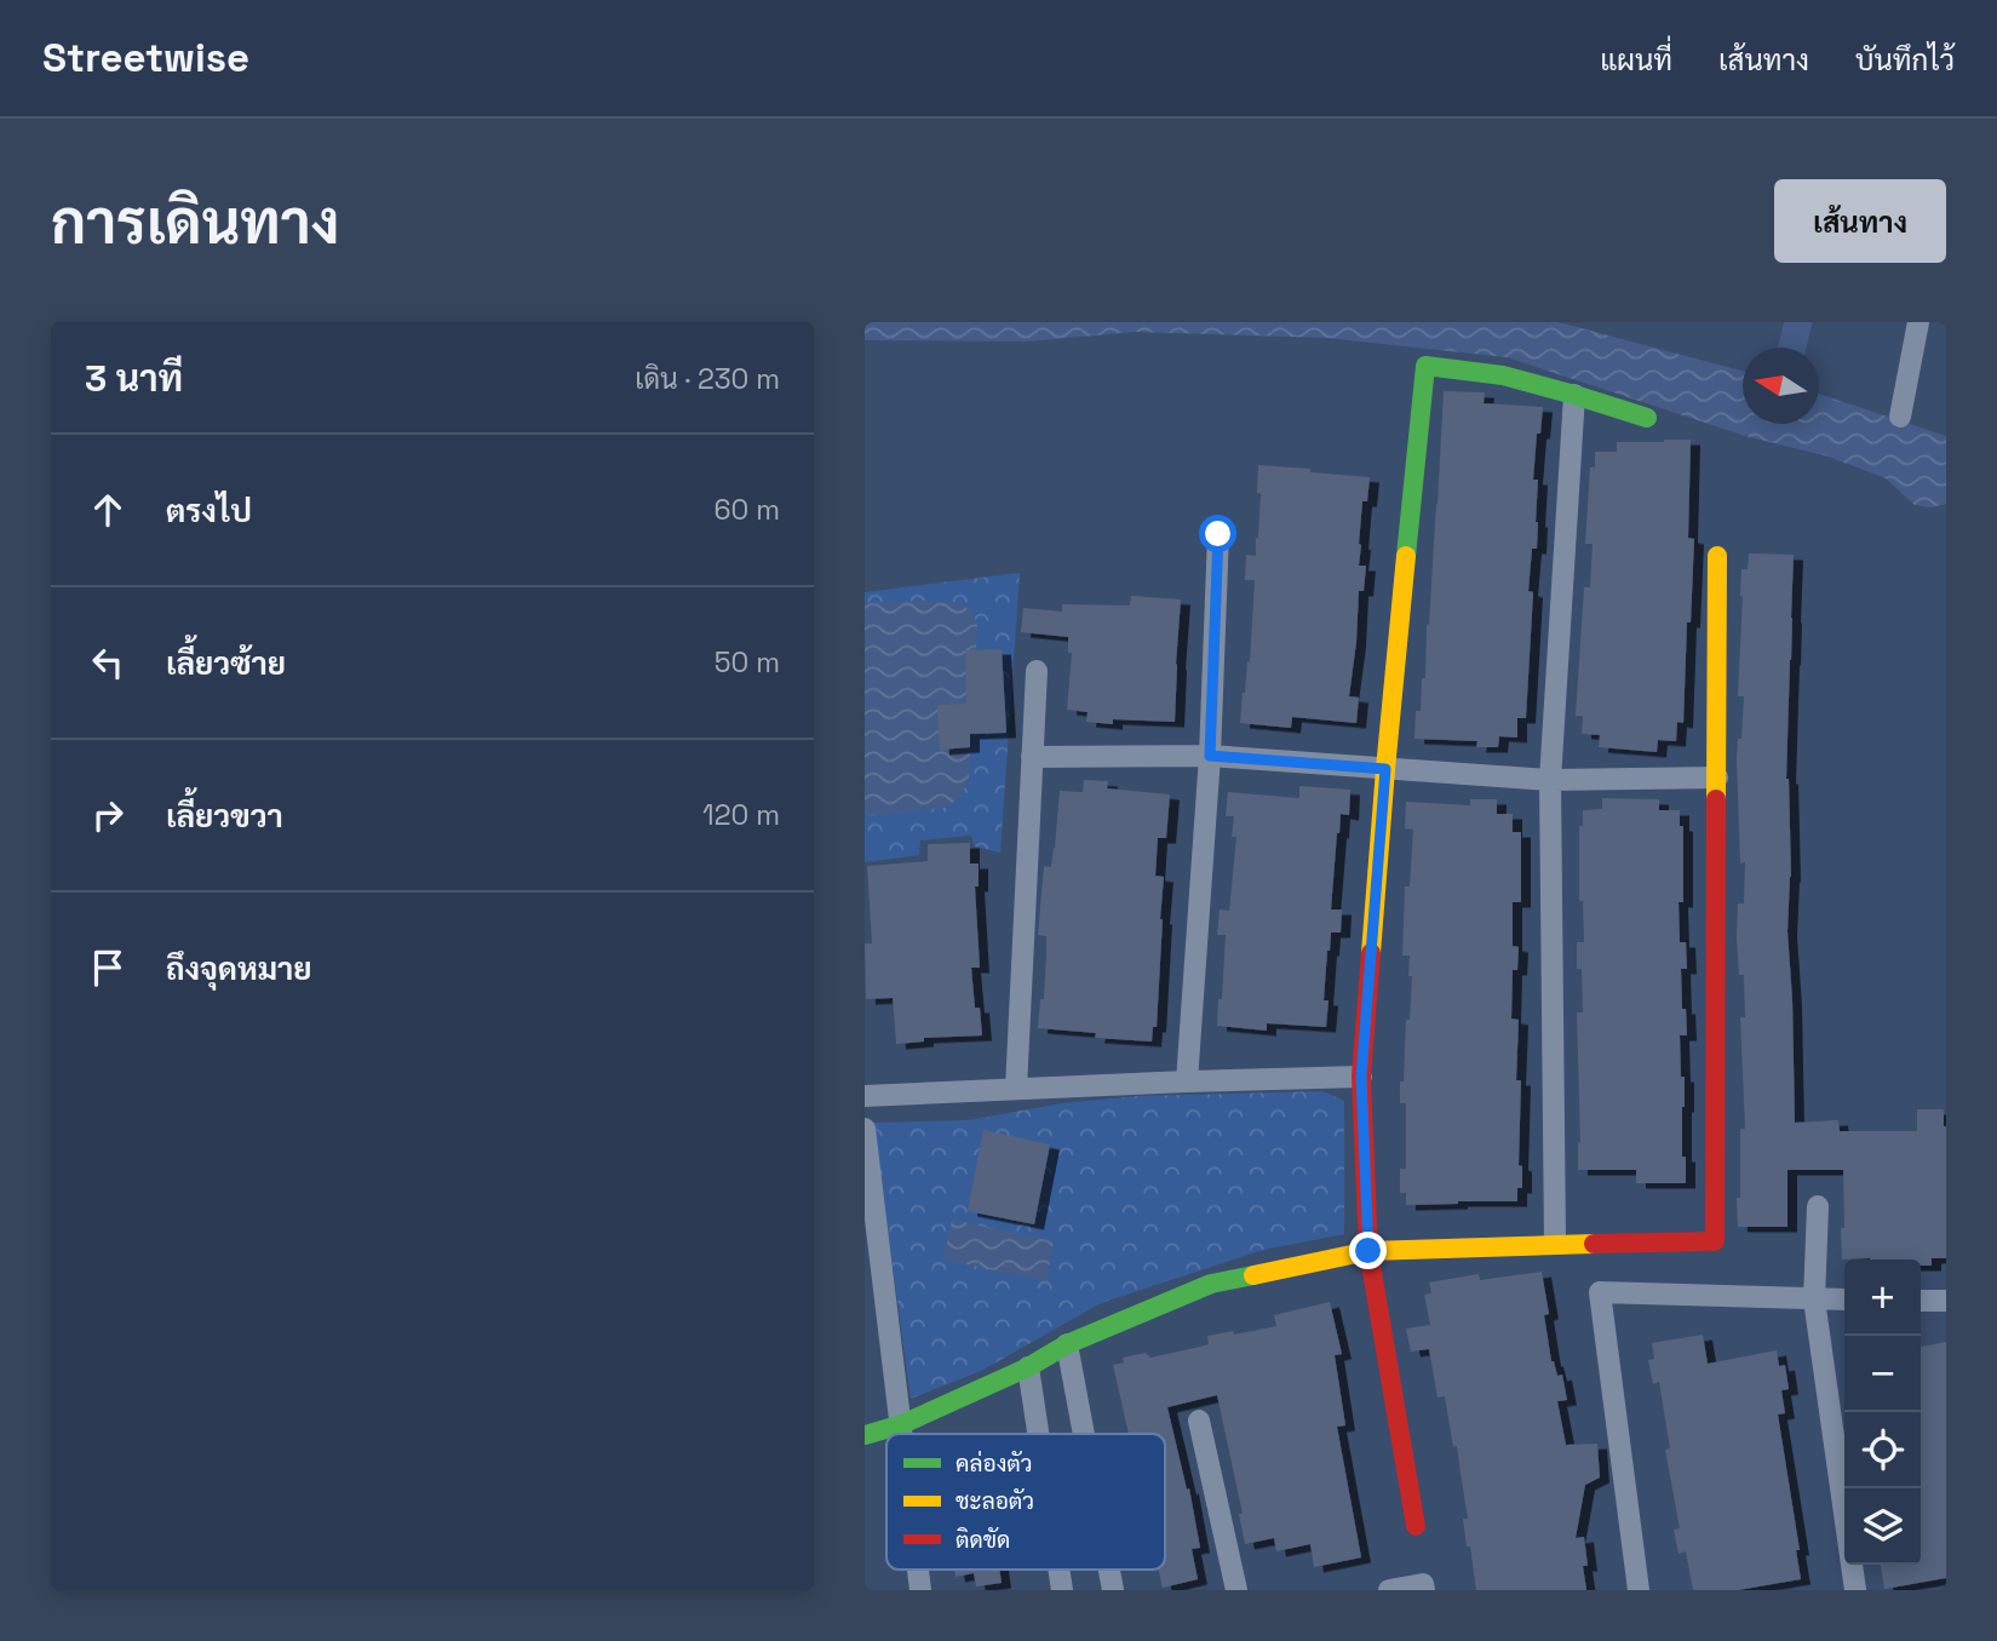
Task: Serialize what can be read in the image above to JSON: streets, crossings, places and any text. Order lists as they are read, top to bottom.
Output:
{
  "legend": ["คล่องตัว", "ชะลอตัว", "ติดขัด"],
  "north": "left",
  "page": {
    "header": "Streetwise",
    "nav": ["แผนที่", "เส้นทาง", "บันทึกไว้"],
    "buttons": "เส้นทาง",
    "title": "การเดินทาง",
    "heading": ["3 นาที", "เดิน · 230 m"],
    "list": [
      ["ตรงไป", "60 m"],
      ["เลี้ยวซ้าย", "50 m"],
      ["เลี้ยวขวา", "120 m"],
      "ถึงจุดหมาย"
    ],
    "map_buttons": ["+", "−"]
  }
}
